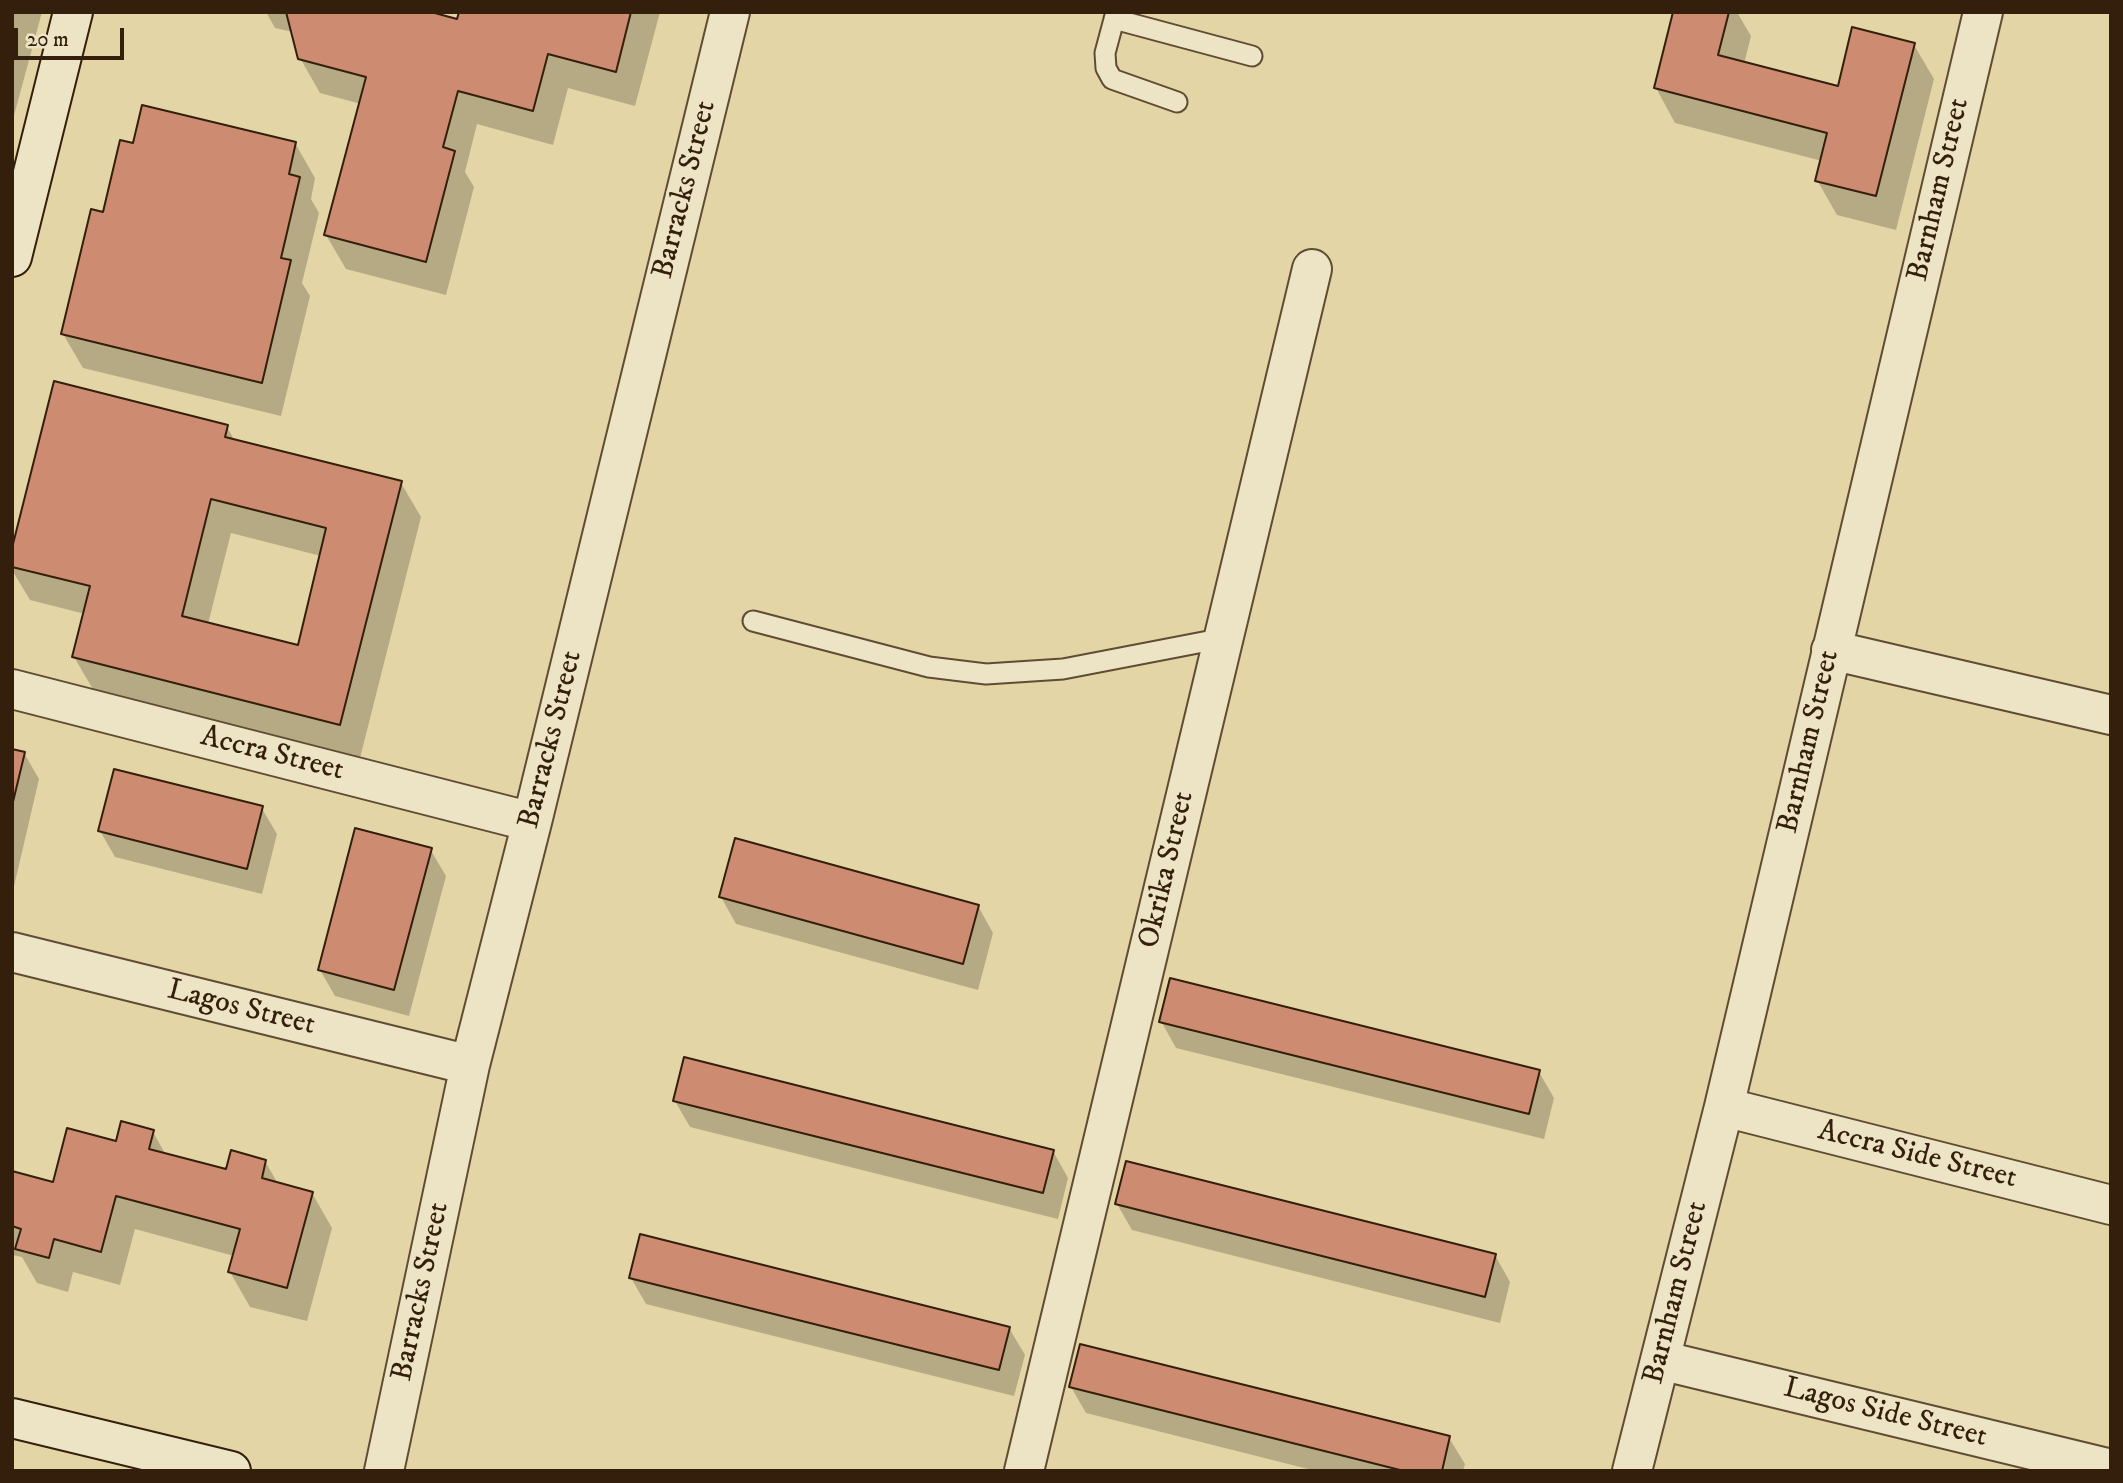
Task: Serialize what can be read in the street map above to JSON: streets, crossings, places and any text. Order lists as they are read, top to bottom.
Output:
{
  "streets": {
    "street": [
      "Barracks Street",
      "Barnham Street",
      "Accra Street",
      "Okrika Street",
      "Lagos Street",
      "Accra Side Street",
      "Lagos Side Street"
    ]
  },
  "crossings": [
    ["Barracks Street", "Accra Street"],
    ["Barracks Street", "Lagos Street"],
    ["Barnham Street", "Accra Side Street"],
    ["Barnham Street", "Lagos Side Street"]
  ],
  "scale_bar": "20 m"
}
